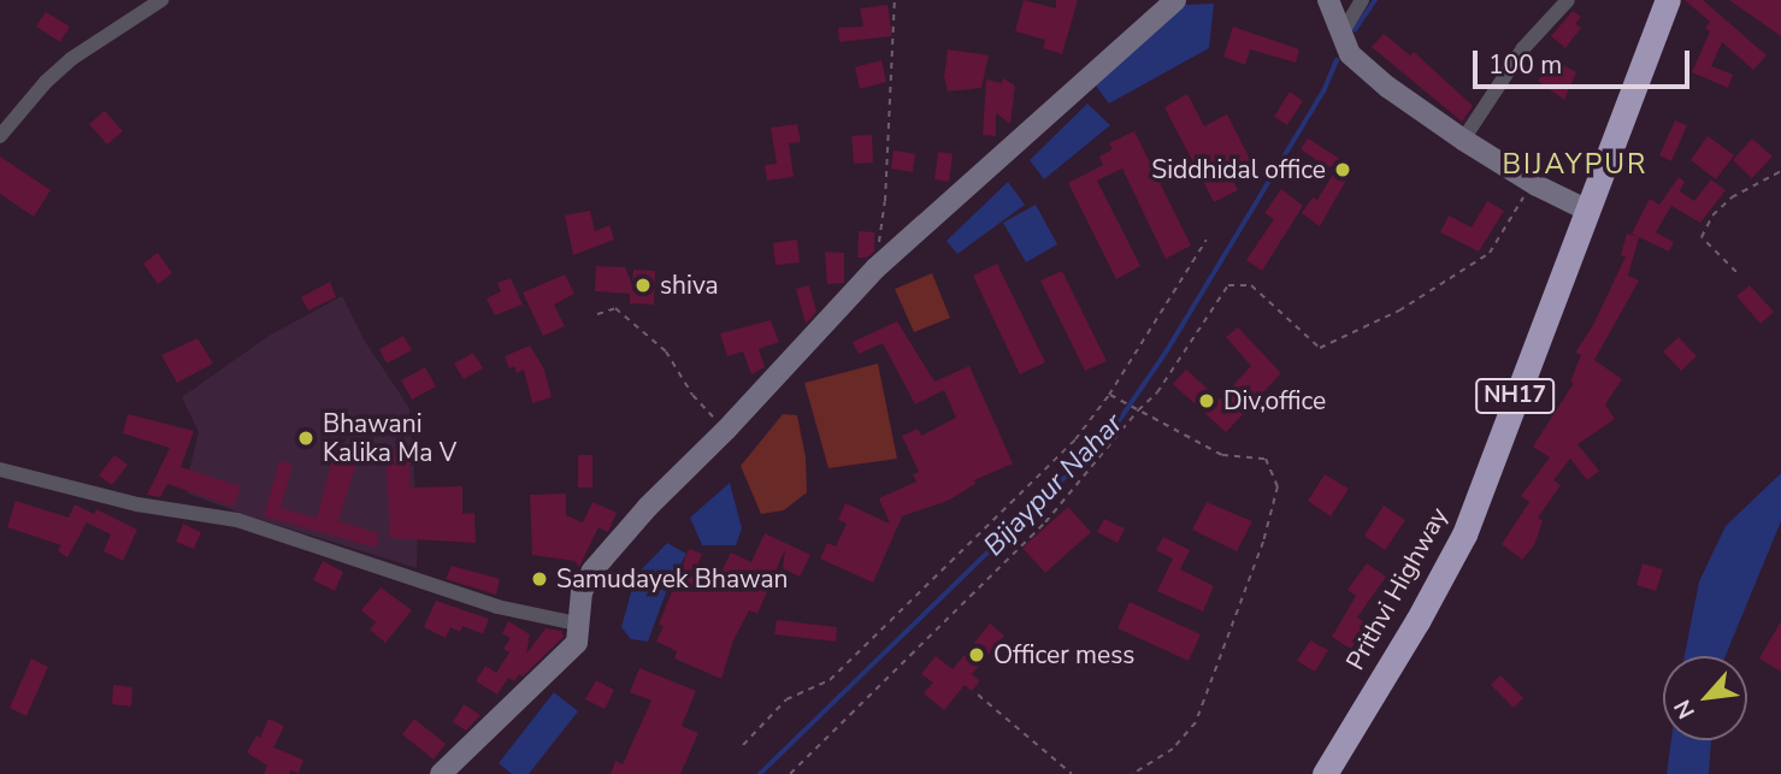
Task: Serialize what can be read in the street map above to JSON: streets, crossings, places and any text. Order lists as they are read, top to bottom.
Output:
{
  "streets": {
    "highway": ["NH17", "Prithvi Highway"]
  },
  "districts": ["BIJAYPUR"],
  "water": ["Bijaypur Nahar"],
  "places": [
    "Siddhidal office",
    "shiva",
    "Div,office",
    "Bhawani Kalika Ma V",
    "Samudayek Bhawan",
    "Officer mess"
  ],
  "scale_bar": "100 m",
  "north": "bottom left"
}
